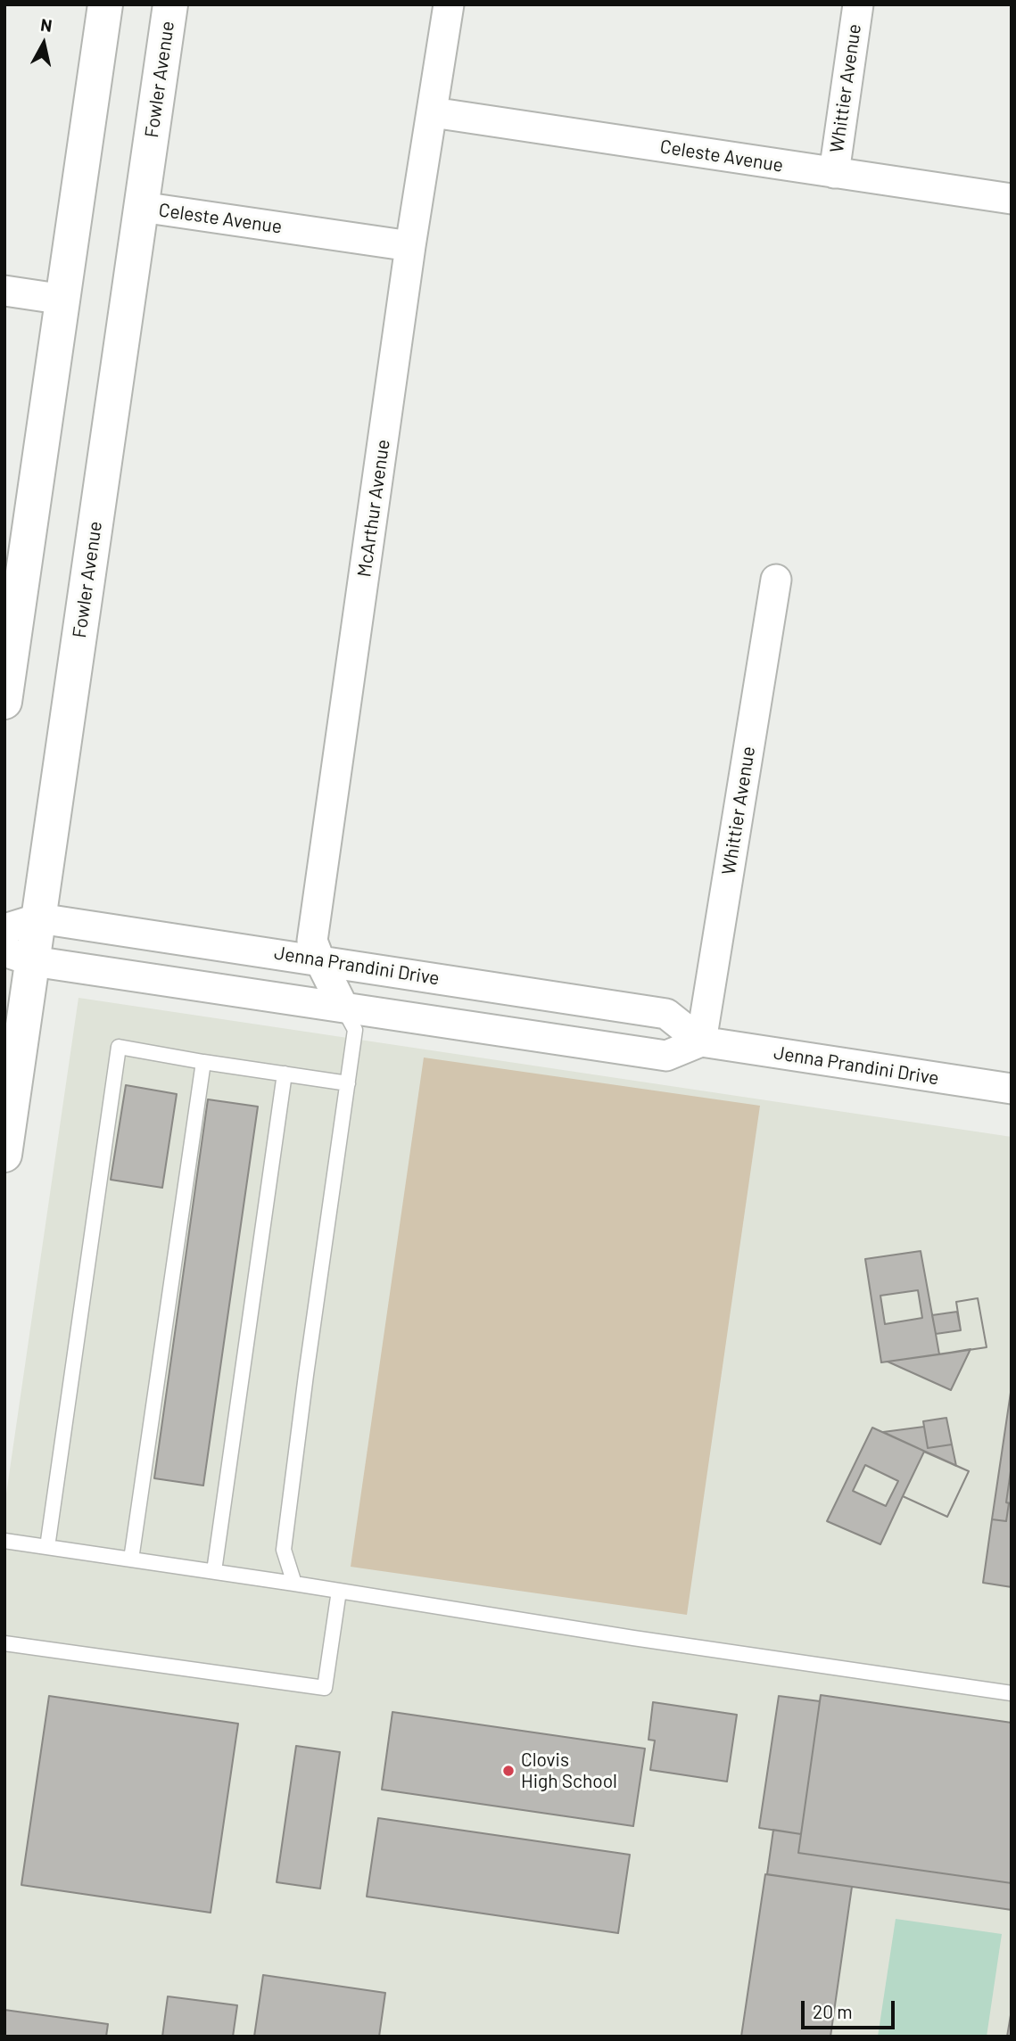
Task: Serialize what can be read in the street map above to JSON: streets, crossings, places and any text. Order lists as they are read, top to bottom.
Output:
{
  "streets": {
    "main road": ["Fowler Avenue"],
    "street": [
      "Whittier Avenue",
      "Celeste Avenue",
      "McArthur Avenue",
      "Jenna Prandini Drive"
    ]
  },
  "crossings": [
    ["Fowler Avenue", "Celeste Avenue"],
    ["Fowler Avenue", "Jenna Prandini Drive"],
    ["Whittier Avenue", "Celeste Avenue"],
    ["Whittier Avenue", "Jenna Prandini Drive"],
    ["Celeste Avenue", "McArthur Avenue"],
    ["McArthur Avenue", "Jenna Prandini Drive"]
  ],
  "places": ["Clovis High School"],
  "scale_bar": "20 m",
  "north": "top"
}
